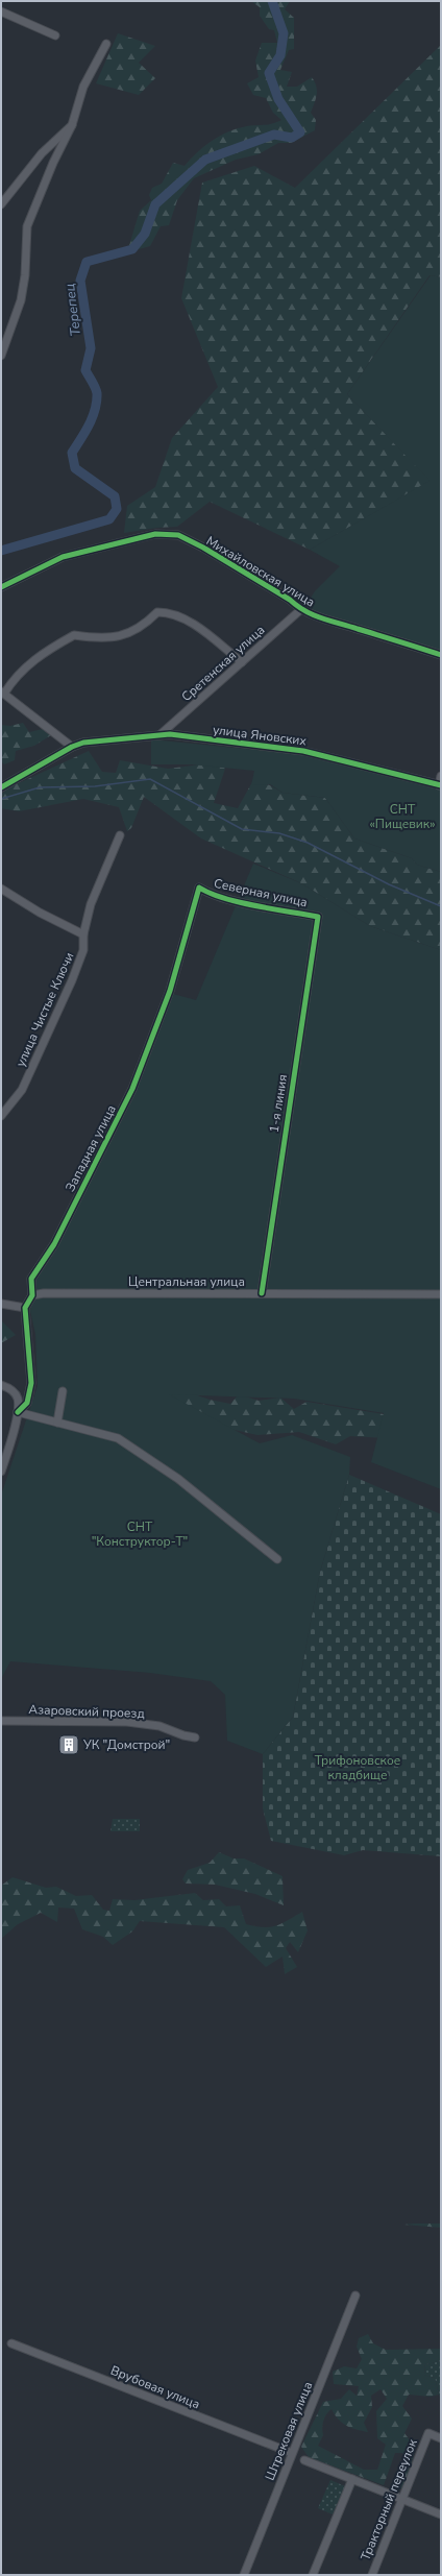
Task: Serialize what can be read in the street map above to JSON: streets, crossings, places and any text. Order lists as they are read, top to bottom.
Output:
{
  "streets": {
    "street": [
      "Михайловская улица",
      "Сретенская улица",
      "улица Яновских",
      "Северная улица",
      "улица Чистые Ключи",
      "1-я линия",
      "Западная улица",
      "Центральная улица",
      "Азаровский проезд",
      "Врубовая улица",
      "Штрековая улица",
      "Тракторный переулок"
    ]
  },
  "crossings": [
    ["Михайловская улица", "Сретенская улица"],
    ["Сретенская улица", "улица Яновских"],
    ["Северная улица", "1-я линия"],
    ["Северная улица", "Западная улица"],
    ["1-я линия", "Центральная улица"],
    ["Западная улица", "Центральная улица"],
    ["Врубовая улица", "Штрековая улица"]
  ],
  "water": ["Терепец"],
  "parks": ["СНТ «Пищевик»", "СНТ \"Конструктор-Т\"", "Трифоновское кладбище"],
  "places": {
    "building": ["УК \"Домстрой\""]
  }
}
